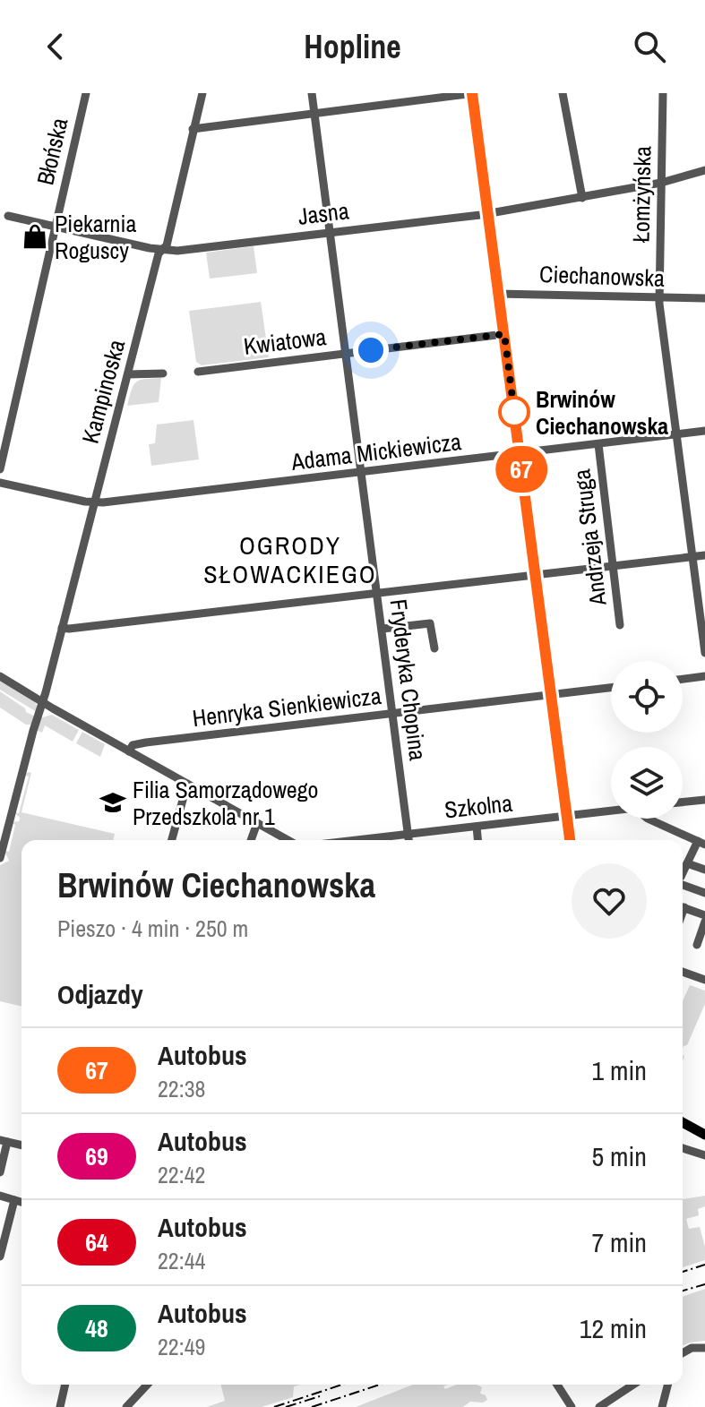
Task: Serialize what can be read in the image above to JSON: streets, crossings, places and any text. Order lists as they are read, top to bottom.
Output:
{
  "streets": {
    "street": [
      "Błońska",
      "Łomżyńska",
      "Jasna",
      "Ciechanowska",
      "Kwiatowa",
      "Kampinoska",
      "Adama Mickiewicza",
      "Andrzeja Struga",
      "Fryderyka Chopina",
      "Henryka Sienkiewicza",
      "Szkolna"
    ]
  },
  "crossings": [
    ["Błońska", "Jasna"],
    ["Łomżyńska", "Jasna"],
    ["Łomżyńska", "Ciechanowska"],
    ["Łomżyńska", "Adama Mickiewicza"],
    ["Jasna", "Kampinoska"],
    ["Jasna", "Fryderyka Chopina"],
    ["Kwiatowa", "Fryderyka Chopina"],
    ["Kampinoska", "Adama Mickiewicza"],
    ["Adama Mickiewicza", "Andrzeja Struga"],
    ["Adama Mickiewicza", "Fryderyka Chopina"],
    ["Fryderyka Chopina", "Henryka Sienkiewicza"],
    ["Fryderyka Chopina", "Szkolna"]
  ],
  "districts": ["OGRODY SŁOWACKIEGO"],
  "places": {
    "shop": ["Piekarnia Roguscy"],
    "other": ["Brwinów Ciechanowska"],
    "school or university": ["Filia Samorządowego Przedszkola nr 1"]
  },
  "lines": ["bus line 67"],
  "page": {
    "header": "Hopline",
    "on_map": "67",
    "heading": [
      ["Brwinów Ciechanowska", "Pieszo · 4 min · 250 m"],
      "Odjazdy"
    ],
    "list": [
      {
        "mark": "67",
        "name": "Autobus",
        "note": "22:38",
        "value": "1 min"
      },
      {
        "mark": "69",
        "name": "Autobus",
        "note": "22:42",
        "value": "5 min"
      },
      {
        "mark": "64",
        "name": "Autobus",
        "note": "22:44",
        "value": "7 min"
      },
      {
        "mark": "48",
        "name": "Autobus",
        "note": "22:49",
        "value": "12 min"
      }
    ]
  }
}
